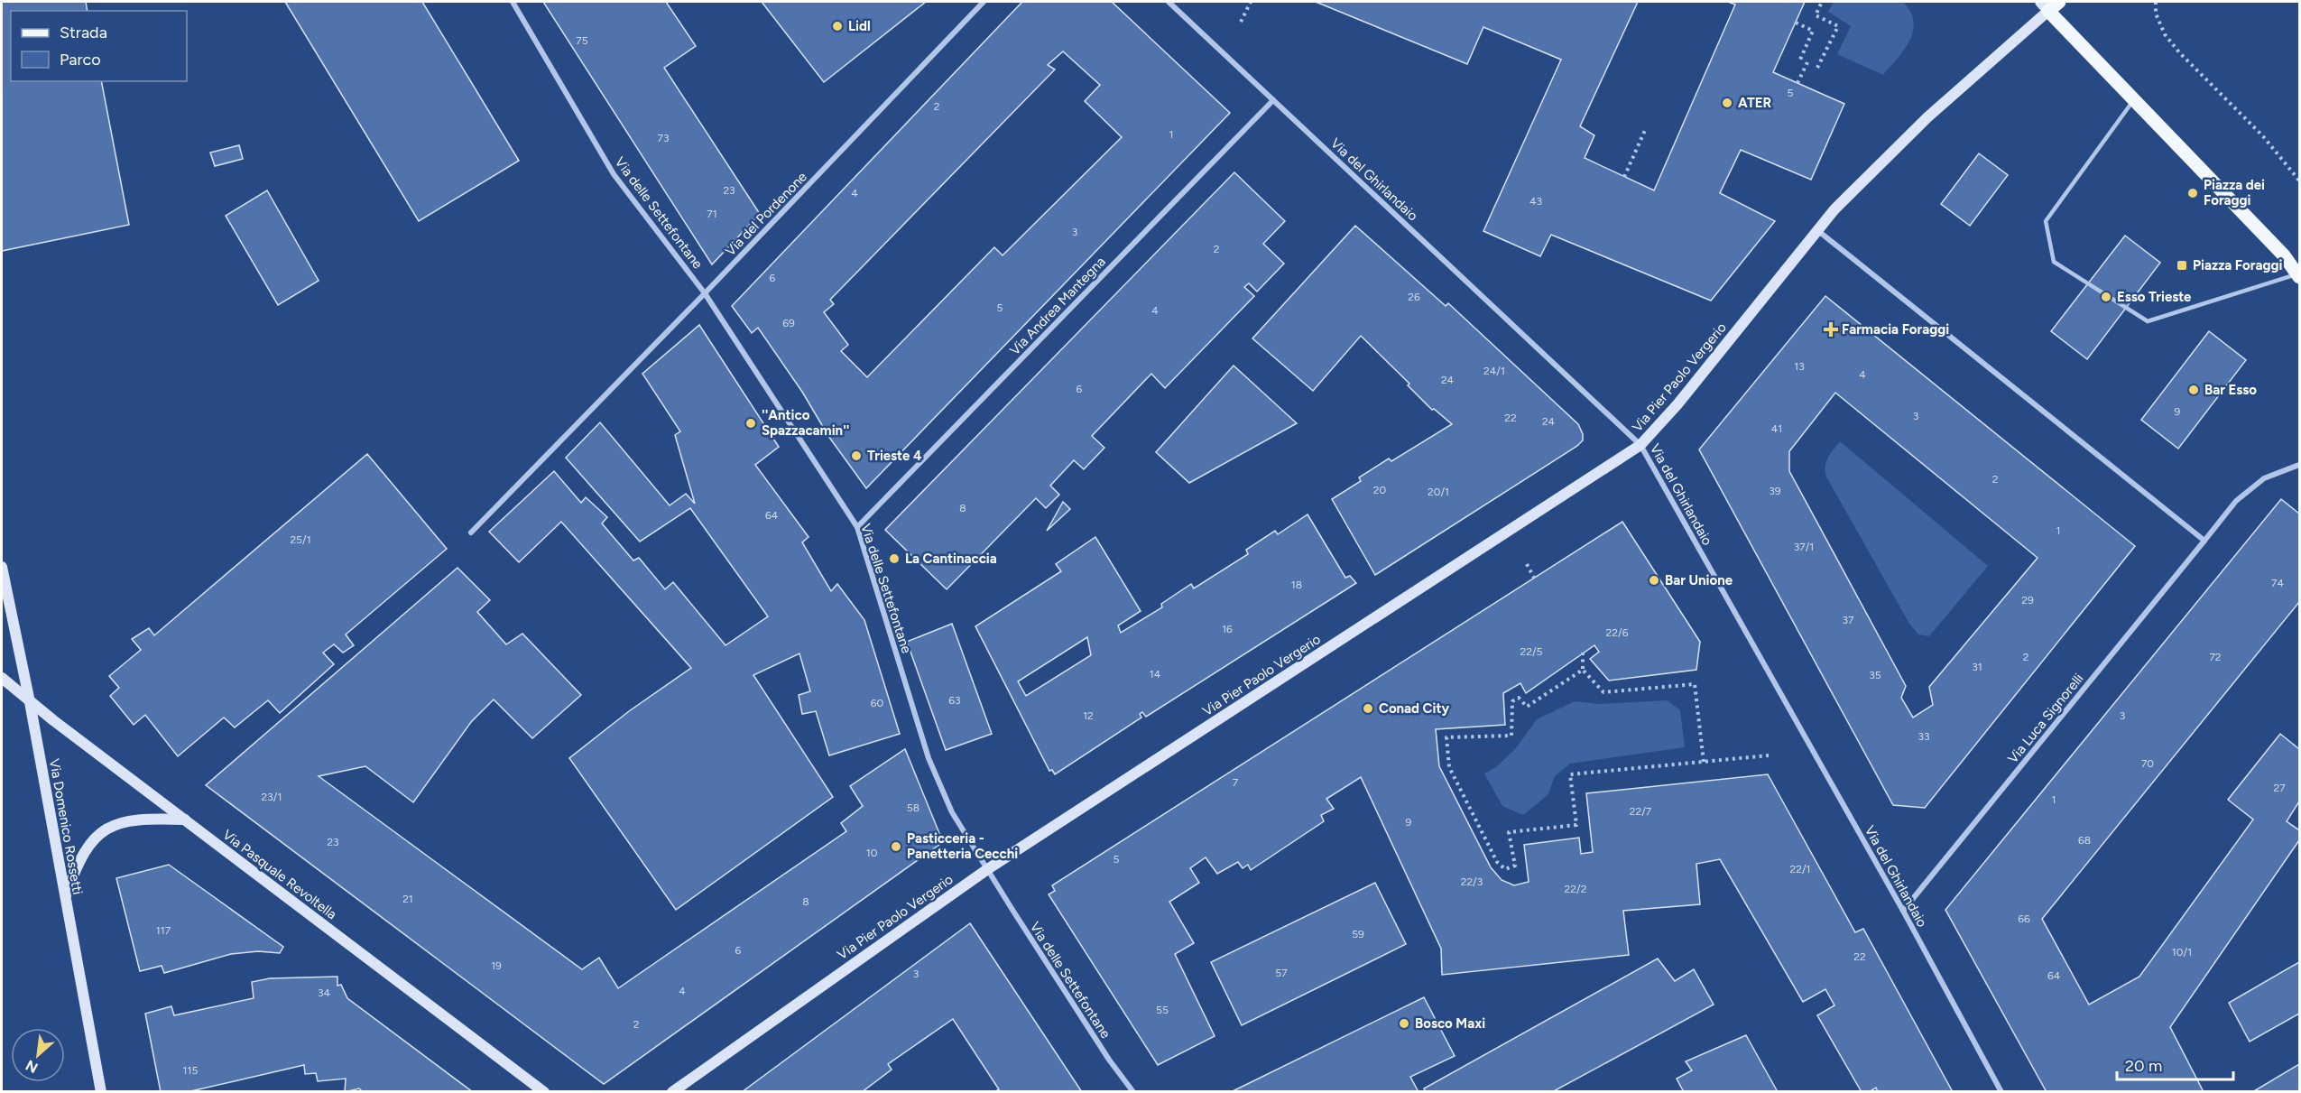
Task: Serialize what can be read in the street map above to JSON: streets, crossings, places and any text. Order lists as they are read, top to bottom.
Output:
{
  "streets": {
    "main road": ["Via Pier Paolo Vergerio", "Via Domenico Rossetti", "Via Pasquale Revoltella"],
    "street": [
      "Via del Ghirlandaio",
      "Via delle Settefontane",
      "Via del Pordenone",
      "Via Andrea Mantegna",
      "Via Luca Signorelli"
    ]
  },
  "crossings": [
    ["Via del Ghirlandaio", "Via Andrea Mantegna"],
    ["Via del Ghirlandaio", "Via Pier Paolo Vergerio"],
    ["Via del Ghirlandaio", "Via Luca Signorelli"],
    ["Via delle Settefontane", "Via del Pordenone"],
    ["Via delle Settefontane", "Via Andrea Mantegna"],
    ["Via delle Settefontane", "Via Pier Paolo Vergerio"],
    ["Via Domenico Rossetti", "Via Pasquale Revoltella"]
  ],
  "places": {
    "other": [
      "Lidl",
      "ATER",
      "Piazza dei Foraggi",
      "Esso Trieste",
      "Bar Esso",
      "''Antico Spazzacamin''",
      "Trieste 4",
      "La Cantinaccia",
      "Bar Unione",
      "Conad City",
      "Pasticceria - Panetteria Cecchi",
      "Bosco Maxi"
    ],
    "transit": ["Piazza Foraggi"],
    "health": ["Farmacia Foraggi"]
  },
  "house_numbers": [
    "75",
    "5",
    "2",
    "1",
    "73",
    "23",
    "4",
    "43",
    "71",
    "3",
    "2",
    "6",
    "26",
    "5",
    "4",
    "69",
    "13",
    "24/1",
    "4",
    "24",
    "6",
    "9",
    "3",
    "22",
    "24",
    "41",
    "2",
    "20",
    "39",
    "20/1",
    "8",
    "64",
    "1",
    "25/1",
    "37/1",
    "74",
    "18",
    "29",
    "37",
    "16",
    "22/6",
    "22/5",
    "2",
    "72",
    "31",
    "14",
    "35",
    "63",
    "60",
    "12",
    "3",
    "33",
    "70",
    "7",
    "27",
    "23/1",
    "1",
    "58",
    "22/7",
    "9",
    "68",
    "23",
    "10",
    "5",
    "22/1",
    "22/3",
    "22/2",
    "21",
    "8",
    "66",
    "117",
    "59",
    "6",
    "10/1",
    "22",
    "19",
    "57",
    "3",
    "64",
    "4",
    "34",
    "55",
    "2",
    "115"
  ],
  "legend": ["Strada", "Parco"],
  "scale_bar": "20 m",
  "north": "bottom left"
}
